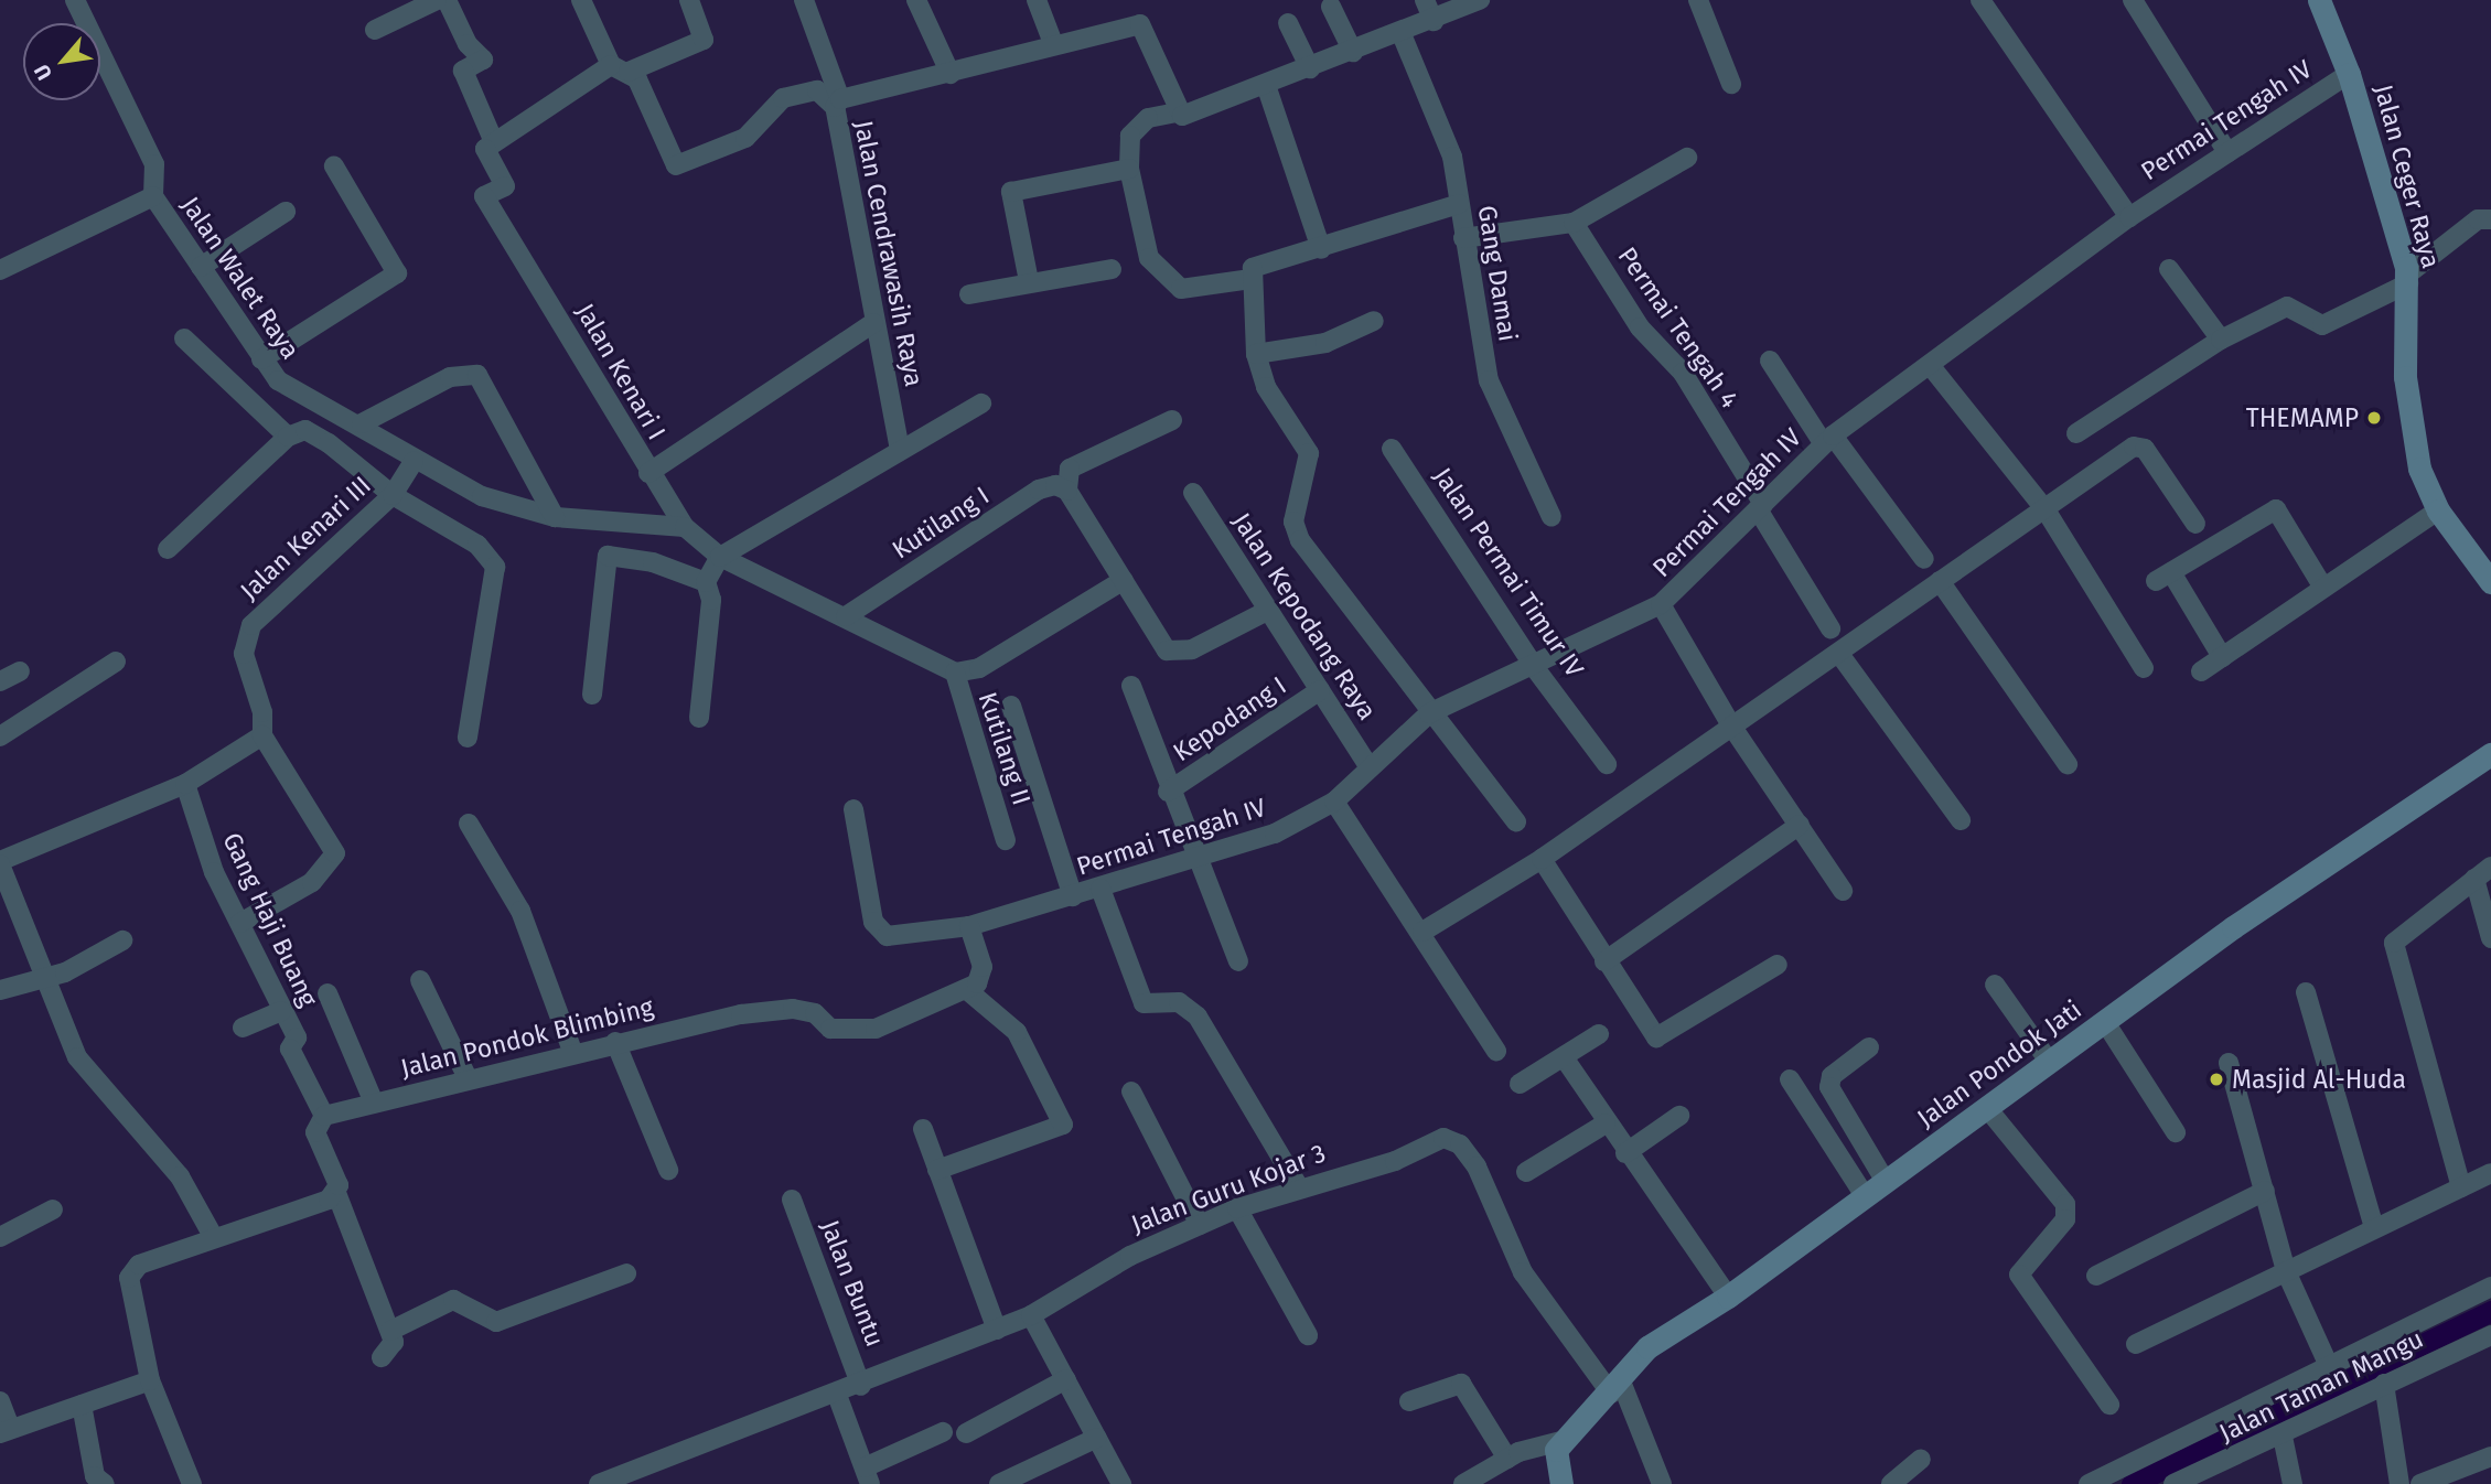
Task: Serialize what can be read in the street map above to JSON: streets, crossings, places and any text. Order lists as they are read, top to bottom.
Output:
{
  "streets": {
    "street": [
      "Permai Tengah IV",
      "Jalan Ceger Raya",
      "Jalan Cendrawasih Raya",
      "Gang Damai",
      "Jalan Walet Raya",
      "Permai Tengah 4",
      "Jalan Kenari I",
      "Kutilang I",
      "Jalan Kenari III",
      "Jalan Permai Timur IV",
      "Jalan Kepodang Raya",
      "Kepodang I",
      "Kutilang II",
      "Gang Haji Buang",
      "Jalan Pondok Blimbing",
      "Jalan Pondok Jati",
      "Jalan Guru Kojar 3",
      "Jalan Buntu",
      "Jalan Taman Mangu"
    ]
  },
  "crossings": [
    ["Permai Tengah IV", "Jalan Ceger Raya"],
    ["Permai Tengah IV", "Permai Tengah 4"],
    ["Permai Tengah IV", "Jalan Permai Timur IV"],
    ["Permai Tengah IV", "Jalan Kepodang Raya"],
    ["Jalan Kepodang Raya", "Kepodang I"],
    ["Gang Haji Buang", "Jalan Pondok Blimbing"],
    ["Jalan Pondok Jati", "Jalan Guru Kojar 3"],
    ["Jalan Guru Kojar 3", "Jalan Buntu"]
  ],
  "places": ["THEMAMP", "Masjid Al-Huda"],
  "north": "bottom left"
}
